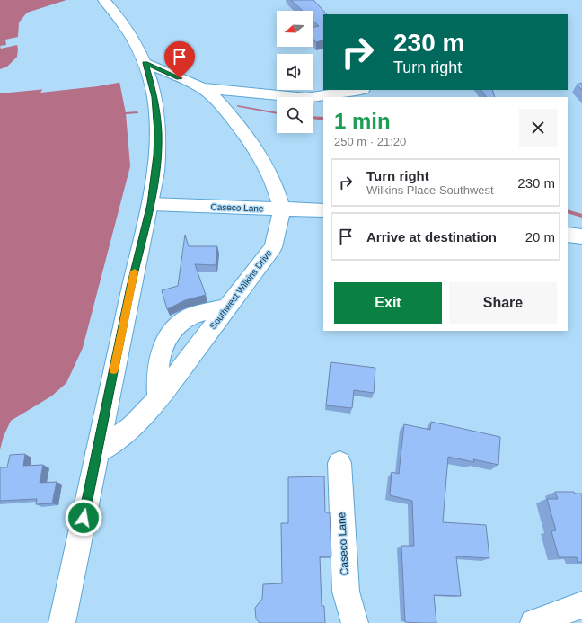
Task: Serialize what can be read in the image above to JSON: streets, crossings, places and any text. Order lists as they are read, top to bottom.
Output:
{
  "streets": {
    "street": ["Caseco Lane", "Southwest Wilkins Drive"]
  },
  "crossings": [
    ["Caseco Lane", "Southwest Wilkins Drive"]
  ],
  "north": "left",
  "page": {
    "turn": ["230 m", "Turn right"],
    "heading": ["1 min", "250 m · 21:20"],
    "list": [
      {
        "name": "Turn right",
        "note": "Wilkins Place Southwest",
        "value": "230 m"
      },
      {
        "name": "Arrive at destination",
        "value": "20 m"
      }
    ],
    "buttons": ["Exit", "Share"]
  }
}
